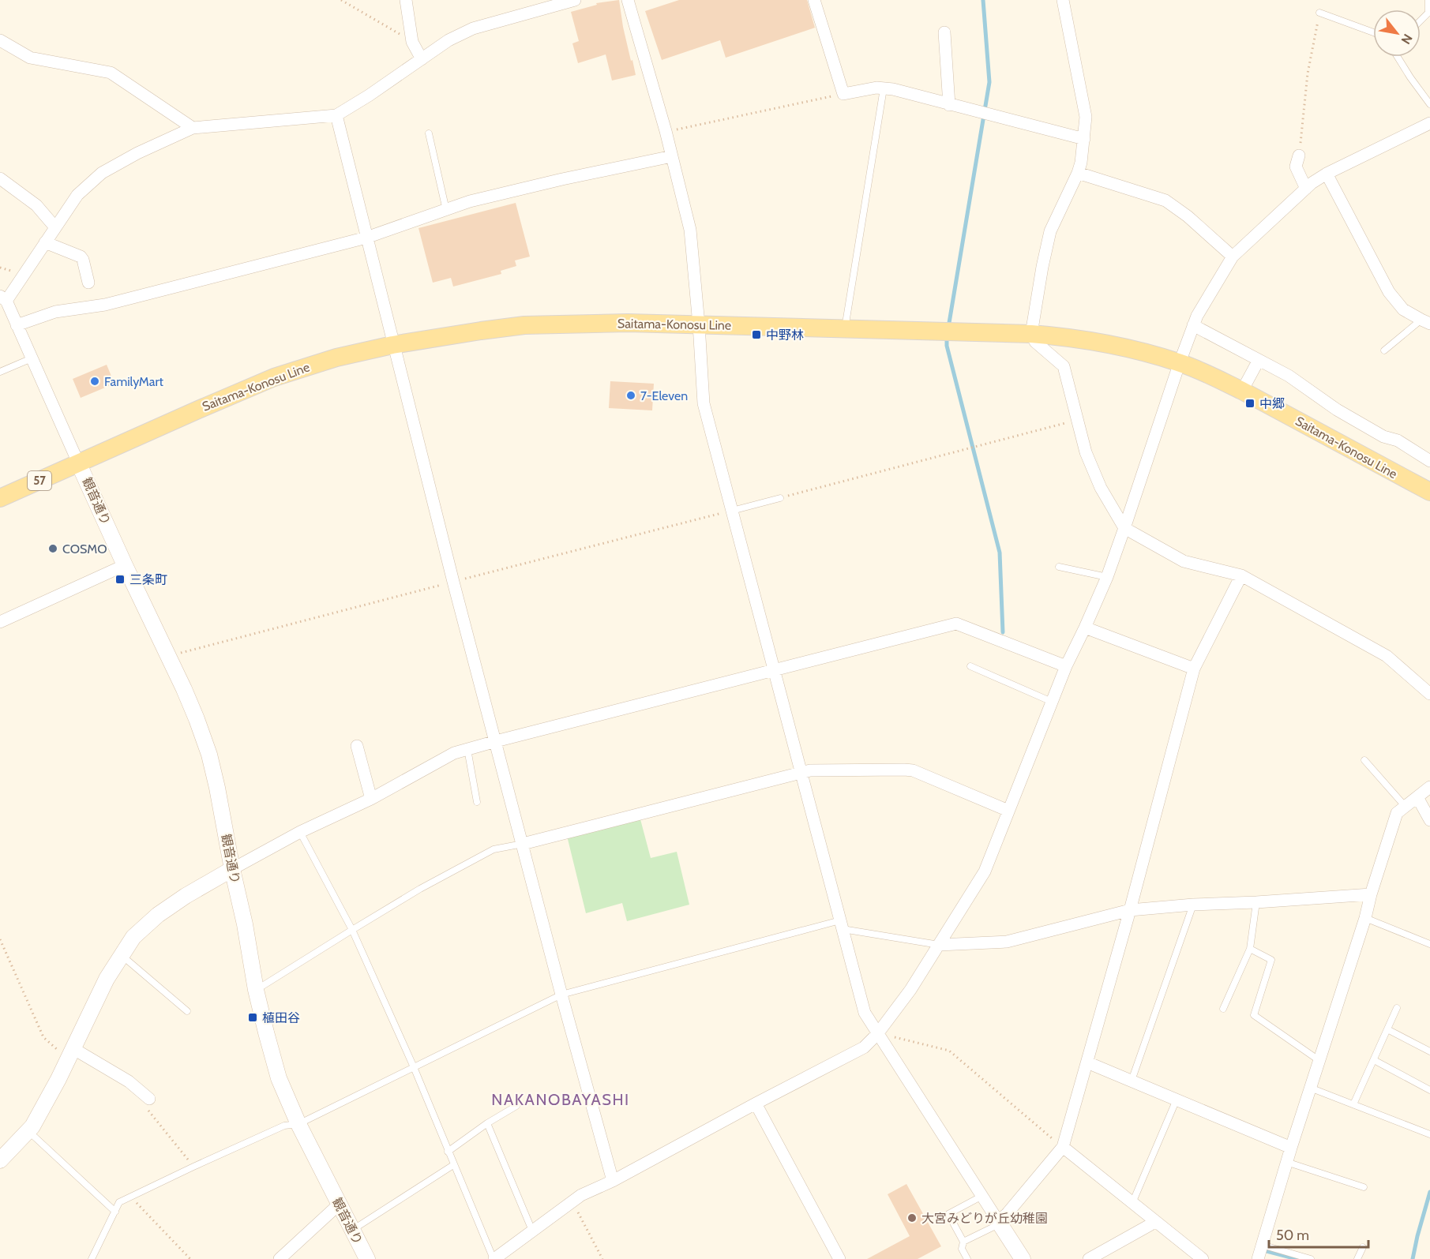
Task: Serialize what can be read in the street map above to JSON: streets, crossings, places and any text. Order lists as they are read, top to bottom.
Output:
{
  "streets": {
    "main road": ["Saitama-Konosu Line", "57"],
    "street": ["観音通り"]
  },
  "crossings": [
    ["Saitama-Konosu Line", "観音通り"]
  ],
  "districts": ["NAKANOBAYASHI"],
  "places": {
    "transit": [
      "中野林",
      "中郷",
      "三条町",
      "植田谷"
    ],
    "other": [
      "FamilyMart",
      "7-Eleven",
      "COSMO",
      "大宮みどりが丘幼稚園"
    ]
  },
  "scale_bar": "50 m",
  "north": "bottom right"
}
